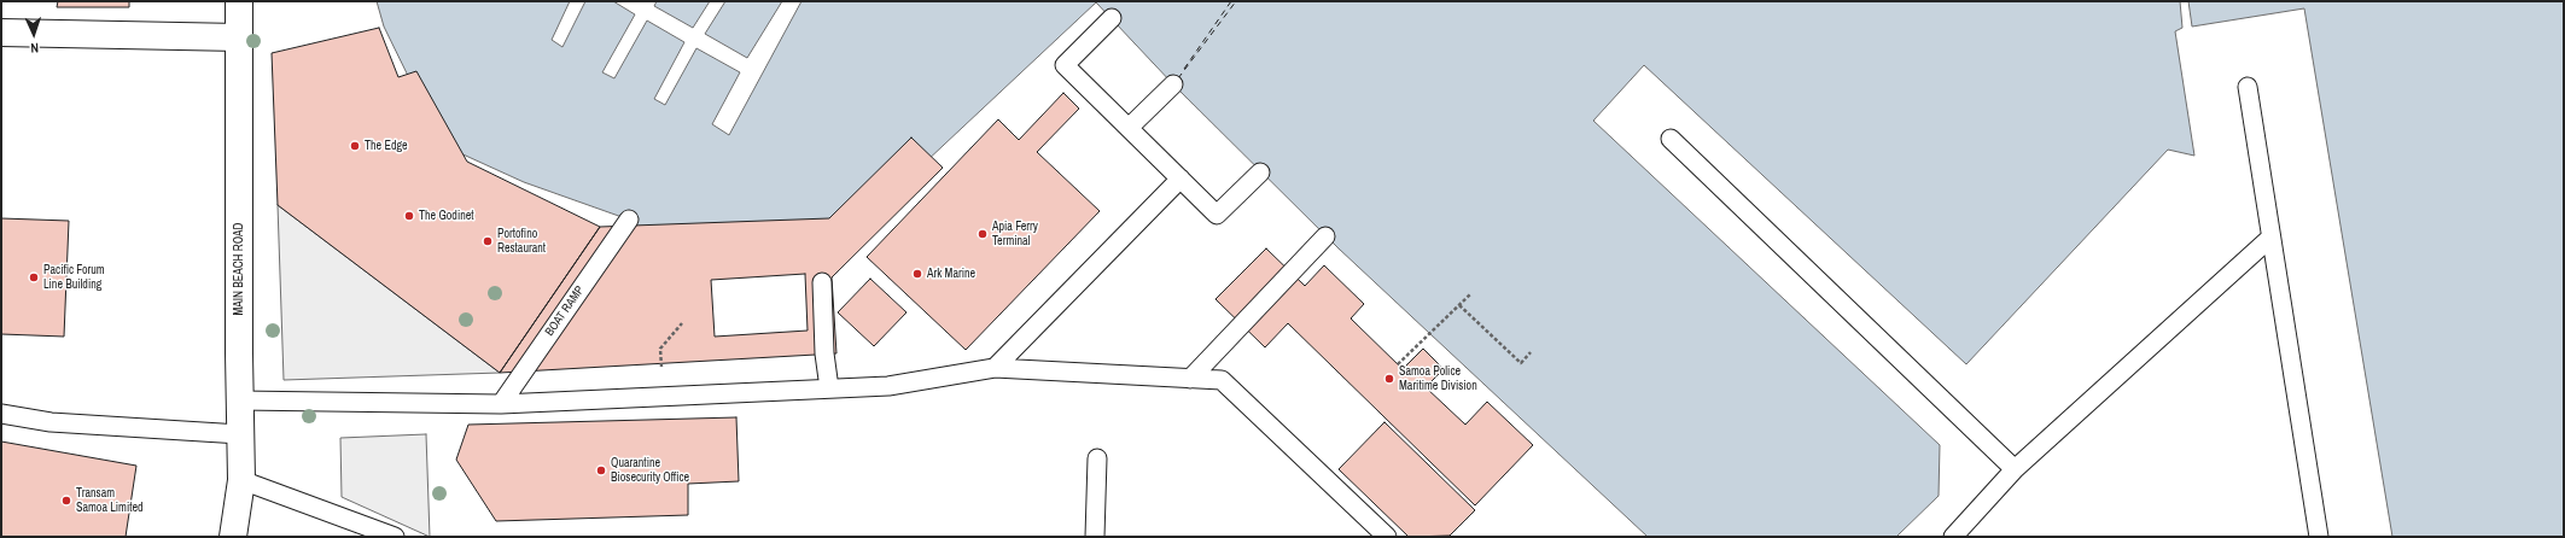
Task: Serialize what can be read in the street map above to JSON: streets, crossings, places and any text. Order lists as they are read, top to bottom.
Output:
{
  "streets": {
    "main road": ["MAIN BEACH ROAD"],
    "lane": ["BOAT RAMP"]
  },
  "places": [
    "The Edge",
    "The Godinet",
    "Apia Ferry Terminal",
    "Portofino Restaurant",
    "Ark Marine",
    "Pacific Forum Line Building",
    "Samoa Police Maritime Division",
    "Quarantine Biosecurity Office",
    "Transam Samoa Limited"
  ],
  "north": "bottom"
}
